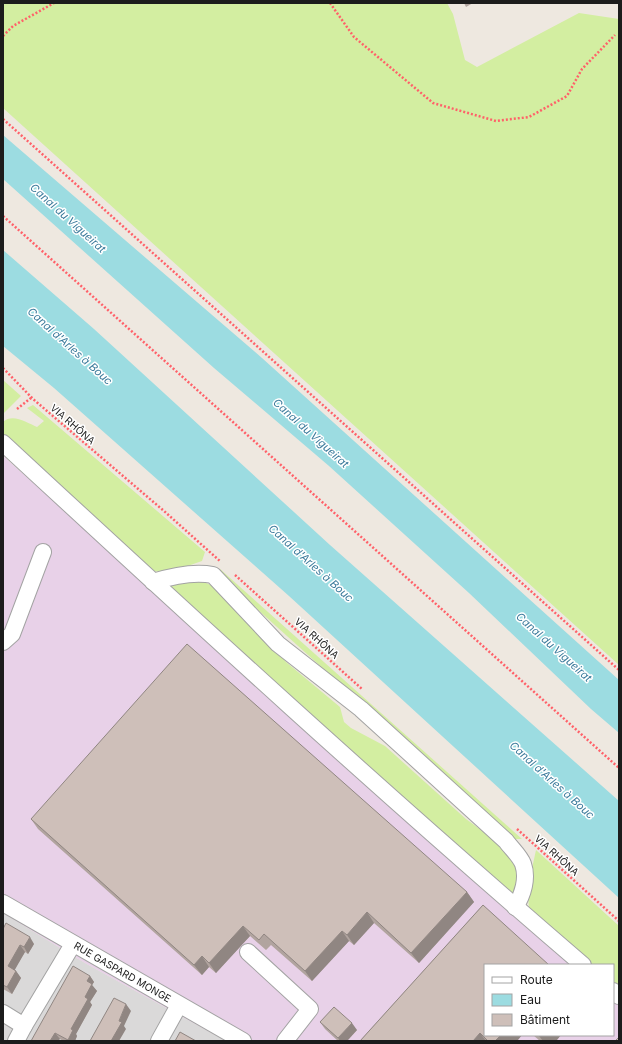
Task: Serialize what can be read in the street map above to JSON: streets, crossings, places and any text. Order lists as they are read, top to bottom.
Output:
{
  "streets": {
    "street": ["RUE GASPARD MONGE"],
    "path": ["VIA RHÔNA"]
  },
  "water": ["Canal du Vigueirat", "Canal d'Arles à Bouc"],
  "legend": ["Route", "Eau", "Bâtiment"]
}
